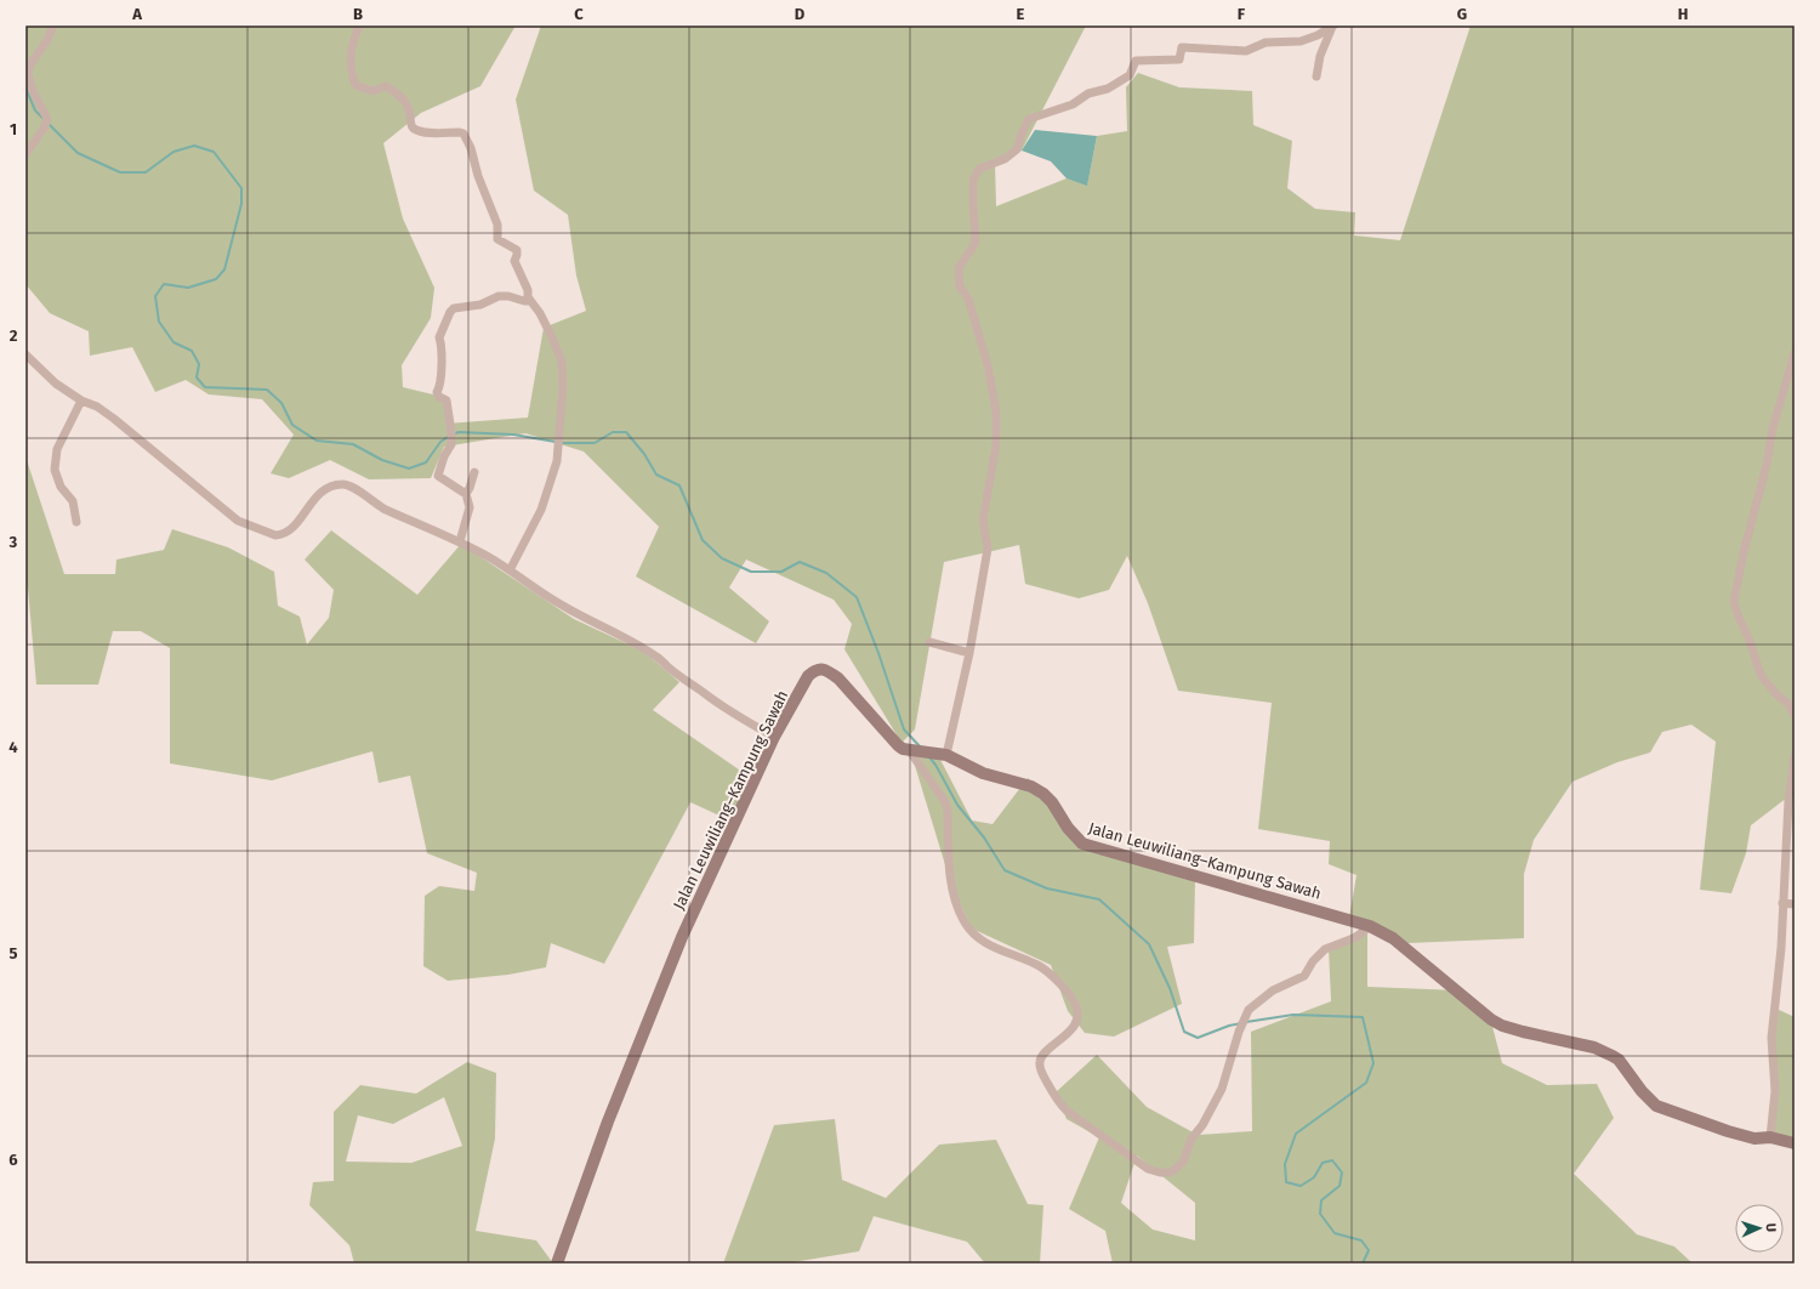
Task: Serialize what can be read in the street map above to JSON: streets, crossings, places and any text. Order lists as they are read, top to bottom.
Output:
{
  "streets": {
    "main road": ["Jalan Leuwiliang–Kampung Sawah"]
  },
  "north": "right",
  "grid": {
    "columns": [
      "A",
      "B",
      "C",
      "D",
      "E",
      "F",
      "G",
      "H"
    ],
    "rows": [
      "1",
      "2",
      "3",
      "4",
      "5",
      "6"
    ]
  }
}
